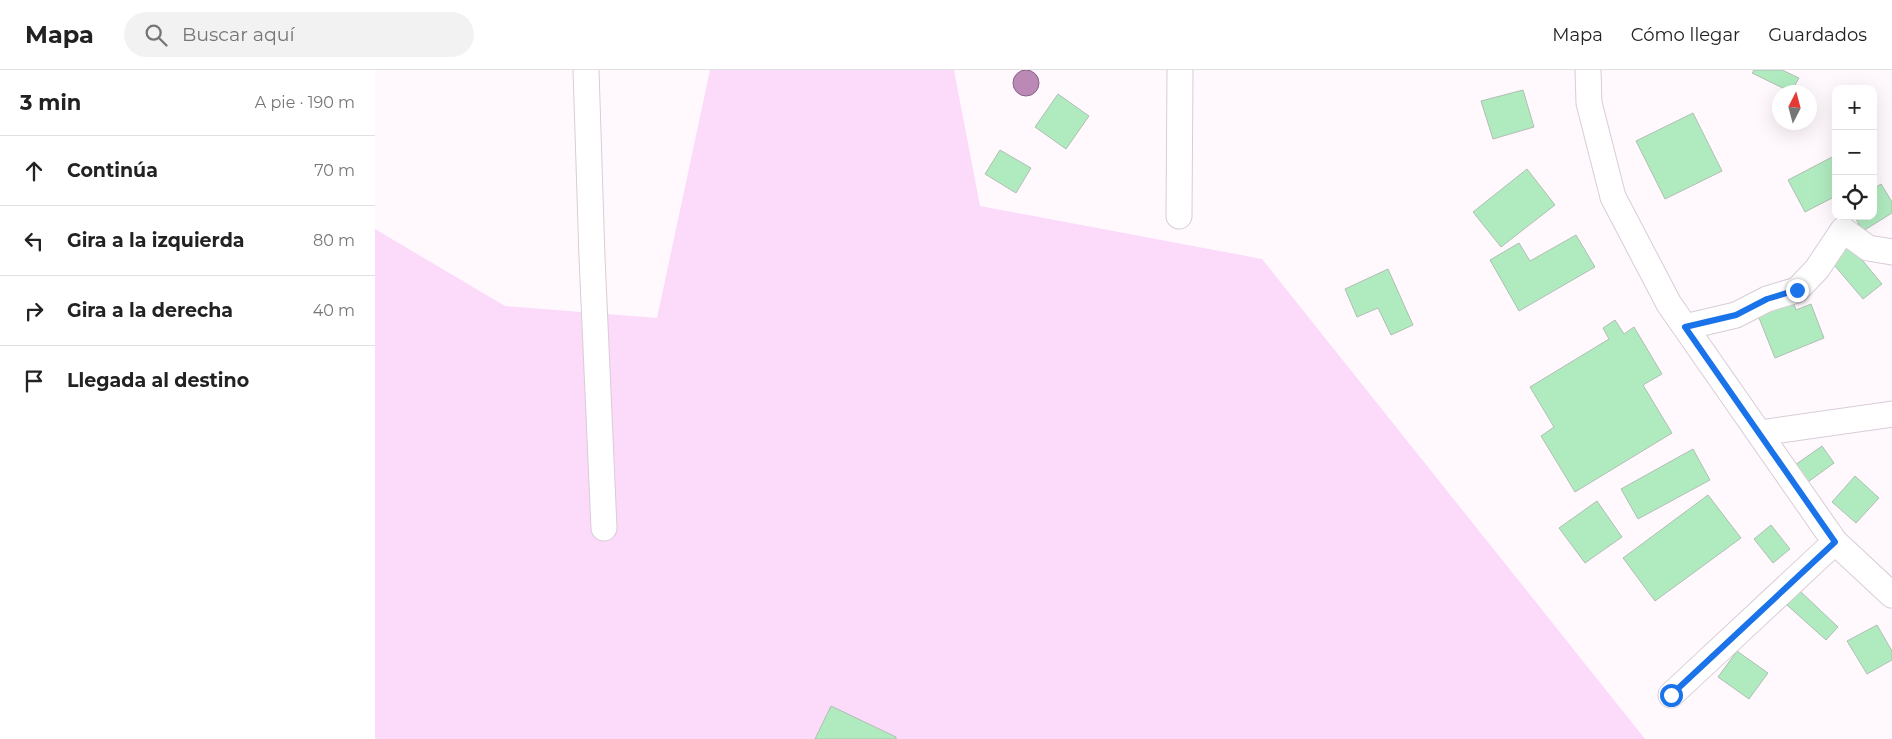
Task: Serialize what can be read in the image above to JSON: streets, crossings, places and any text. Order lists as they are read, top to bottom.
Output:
{
  "north": "top",
  "page": {
    "header": "Mapa",
    "search": "Buscar aquí",
    "nav": ["Mapa", "Cómo llegar", "Guardados"],
    "heading": ["3 min", "A pie · 190 m"],
    "map_buttons": ["+", "−"],
    "list": [
      ["Continúa", "70 m"],
      ["Gira a la izquierda", "80 m"],
      ["Gira a la derecha", "40 m"],
      "Llegada al destino"
    ]
  }
}
